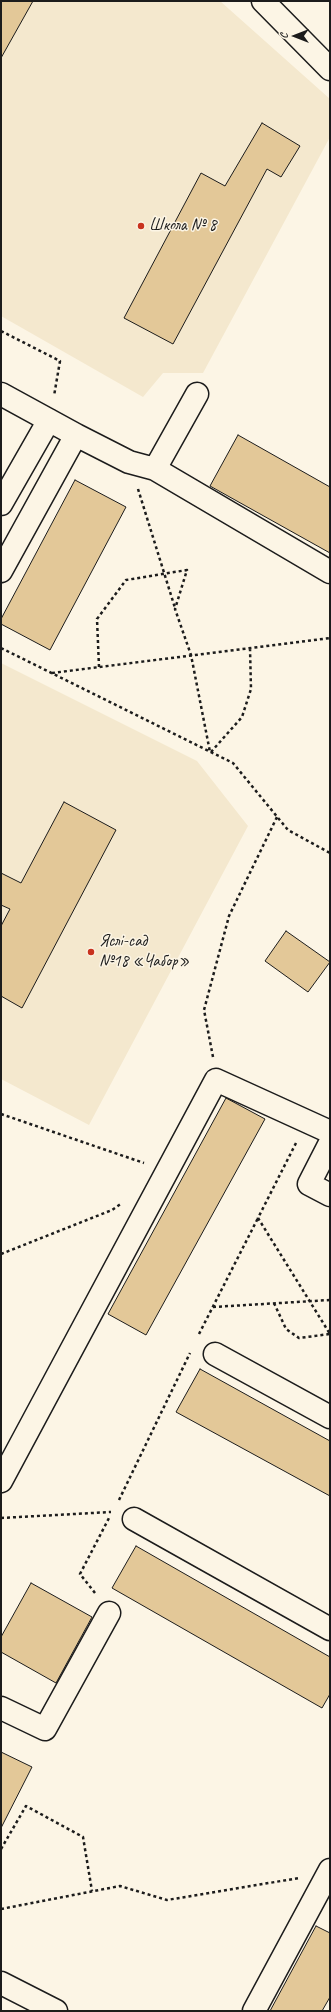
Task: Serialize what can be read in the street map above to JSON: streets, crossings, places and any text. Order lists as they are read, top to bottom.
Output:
{
  "places": ["Школа № 8", "Яслі-сад №18 «Чабор»"],
  "north": "left"
}
